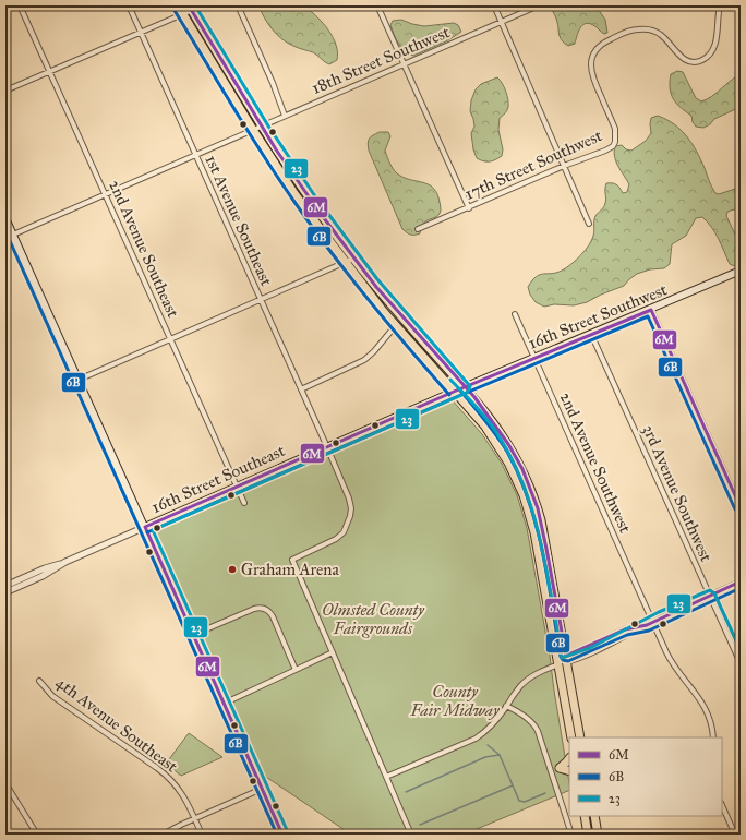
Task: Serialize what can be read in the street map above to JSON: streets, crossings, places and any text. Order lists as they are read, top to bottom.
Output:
{
  "streets": {
    "main road": ["16th Street Southwest", "16th Street Southeast"],
    "street": [
      "18th Street Southwest",
      "17th Street Southwest",
      "1st Avenue Southeast",
      "2nd Avenue Southeast",
      "2nd Avenue Southwest",
      "3rd Avenue Southwest",
      "4th Avenue Southeast"
    ]
  },
  "crossings": [
    ["18th Street Southwest", "1st Avenue Southeast"],
    ["18th Street Southwest", "2nd Avenue Southeast"],
    ["1st Avenue Southeast", "16th Street Southeast"],
    ["2nd Avenue Southeast", "16th Street Southeast"],
    ["16th Street Southwest", "2nd Avenue Southwest"],
    ["16th Street Southwest", "16th Street Southeast"],
    ["16th Street Southwest", "3rd Avenue Southwest"]
  ],
  "parks": ["Olmsted County Fairgrounds", "County Fair Midway"],
  "places": ["Graham Arena"],
  "lines": ["transit line 6M", "transit line 23", "transit line 6B"],
  "legend": ["6M", "6B", "23"]
}
